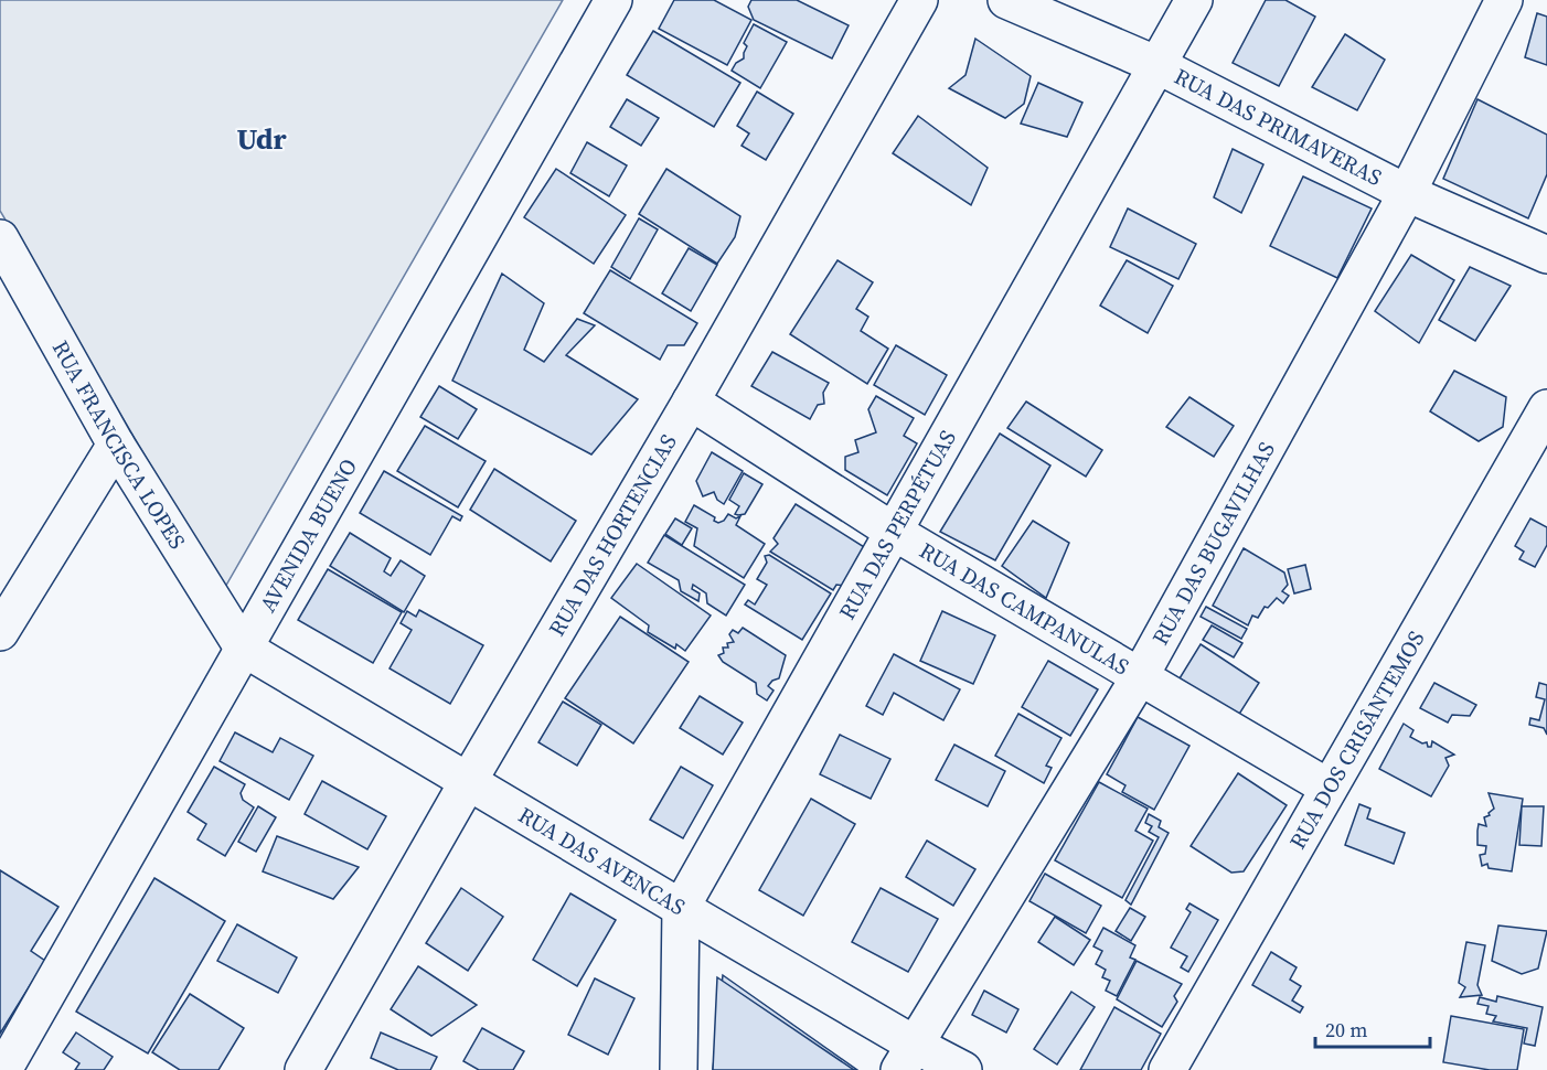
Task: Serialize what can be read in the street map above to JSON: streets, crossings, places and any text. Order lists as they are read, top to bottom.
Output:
{
  "streets": {
    "street": [
      "RUA DAS PRIMAVERAS",
      "RUA FRANCISCA LOPES",
      "RUA DAS PERPÉTUAS",
      "AVENIDA BUENO",
      "RUA DAS HORTENCIAS",
      "RUA DAS BUGAVILHAS",
      "RUA DAS CAMPANULAS",
      "RUA DOS CRISÂNTEMOS",
      "RUA DAS AVENCAS"
    ]
  },
  "crossings": [
    ["RUA DAS PRIMAVERAS", "RUA DAS PERPÉTUAS"],
    ["RUA DAS PRIMAVERAS", "RUA DAS BUGAVILHAS"],
    ["RUA FRANCISCA LOPES", "AVENIDA BUENO"],
    ["RUA FRANCISCA LOPES", "RUA DAS AVENCAS"],
    ["RUA DAS PERPÉTUAS", "RUA DAS CAMPANULAS"],
    ["RUA DAS PERPÉTUAS", "RUA DAS AVENCAS"],
    ["AVENIDA BUENO", "RUA DAS AVENCAS"],
    ["RUA DAS HORTENCIAS", "RUA DAS CAMPANULAS"],
    ["RUA DAS HORTENCIAS", "RUA DAS AVENCAS"],
    ["RUA DAS BUGAVILHAS", "RUA DAS CAMPANULAS"],
    ["RUA DAS BUGAVILHAS", "RUA DAS AVENCAS"],
    ["RUA DAS CAMPANULAS", "RUA DOS CRISÂNTEMOS"]
  ],
  "districts": ["Udr"],
  "scale_bar": "20 m"
}
